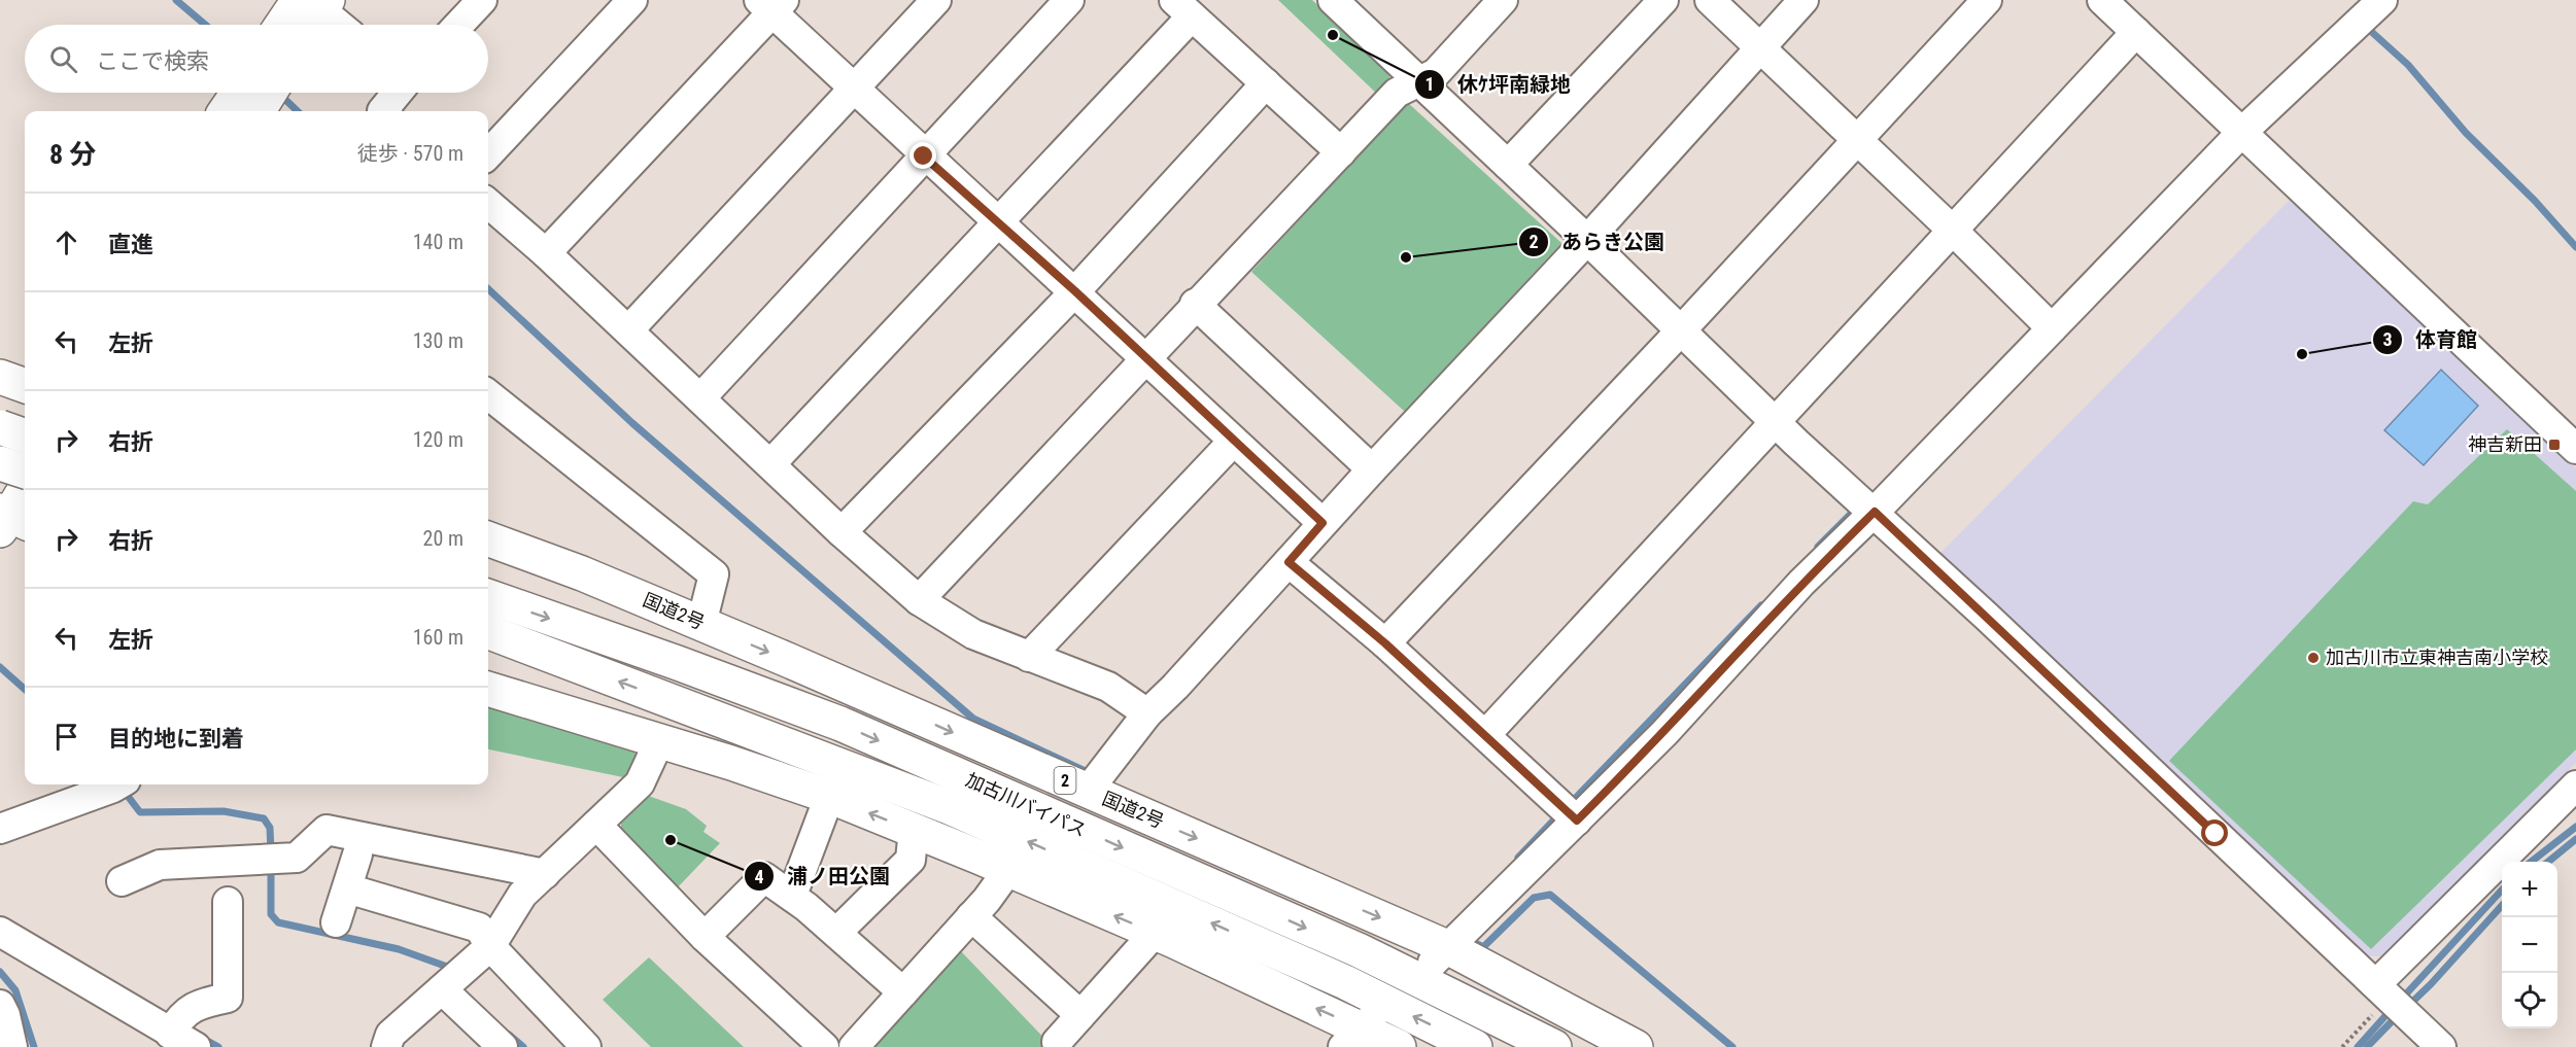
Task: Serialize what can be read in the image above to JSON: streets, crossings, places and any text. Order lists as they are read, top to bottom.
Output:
{
  "streets": {
    "main road": ["国道2号", "2", "加古川バイパス"]
  },
  "places": {
    "other": [
      "休ｹ坪南緑地",
      "あらき公園",
      "体育館",
      "加古川市立東神吉南小学校",
      "浦ノ田公園"
    ],
    "transit": ["神吉新田"]
  },
  "page": {
    "search": "ここで検索",
    "heading": ["8 分", "徒歩 · 570 m"],
    "list": [
      ["直進", "140 m"],
      ["左折", "130 m"],
      ["右折", "120 m"],
      ["右折", "20 m"],
      ["左折", "160 m"],
      "目的地に到着"
    ],
    "map_buttons": ["+", "−"]
  }
}
